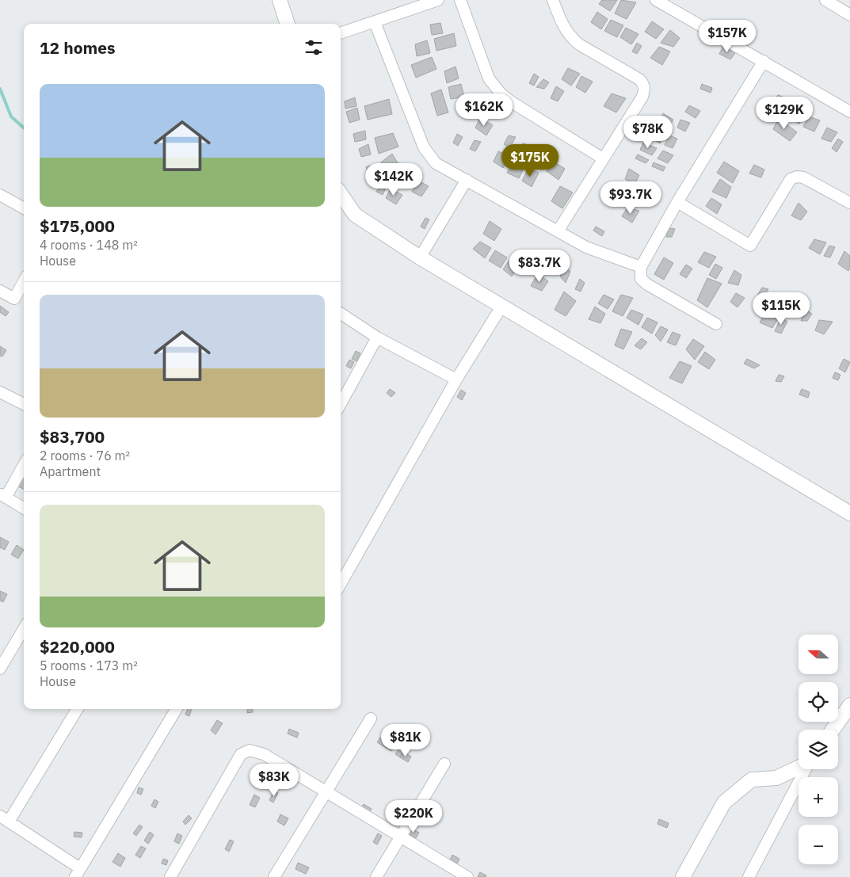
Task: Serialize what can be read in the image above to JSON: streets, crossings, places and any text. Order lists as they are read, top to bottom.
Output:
{
  "north": "left",
  "page": {
    "price": [
      "$157K",
      "$162K",
      "$129K",
      "$78K",
      "$175K",
      "$142K",
      "$93.7K",
      "$83.7K",
      "$115K",
      "$81K",
      "$83K",
      "$220K"
    ],
    "heading": "12 homes",
    "list": [
      {
        "name": "$175,000",
        "note": "4 rooms · 148 m² · House"
      },
      {
        "name": "$83,700",
        "note": "2 rooms · 76 m² · Apartment"
      },
      {
        "name": "$220,000",
        "note": "5 rooms · 173 m² · House"
      }
    ],
    "map_buttons": ["+", "−"]
  }
}
